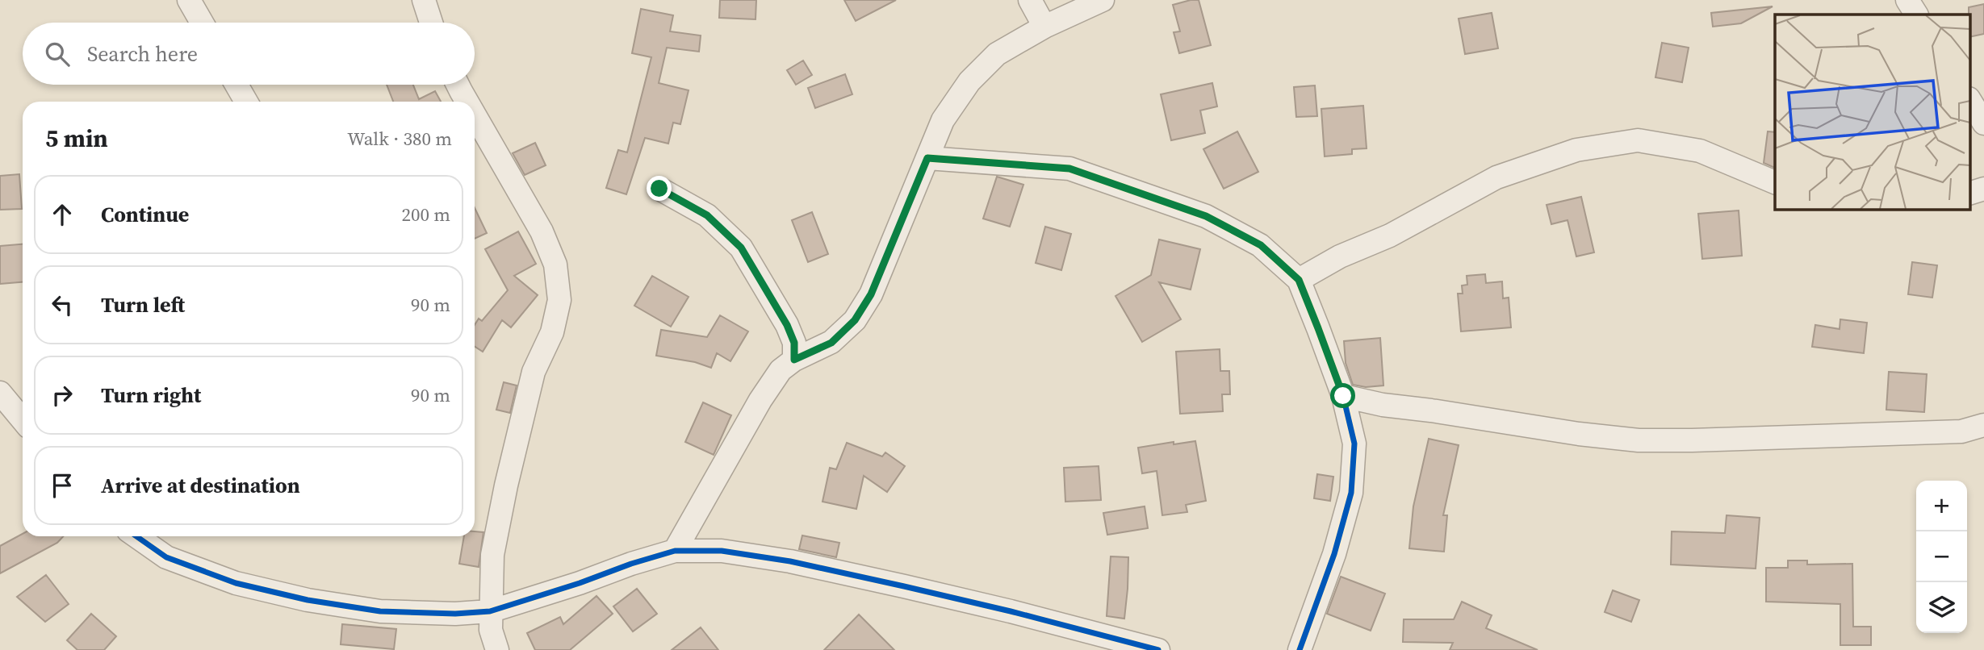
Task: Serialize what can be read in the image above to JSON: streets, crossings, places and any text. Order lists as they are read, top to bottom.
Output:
{
  "page": {
    "search": "Search here",
    "heading": ["5 min", "Walk · 380 m"],
    "list": [
      ["Continue", "200 m"],
      ["Turn left", "90 m"],
      ["Turn right", "90 m"],
      "Arrive at destination"
    ],
    "map_buttons": ["+", "−"]
  }
}
